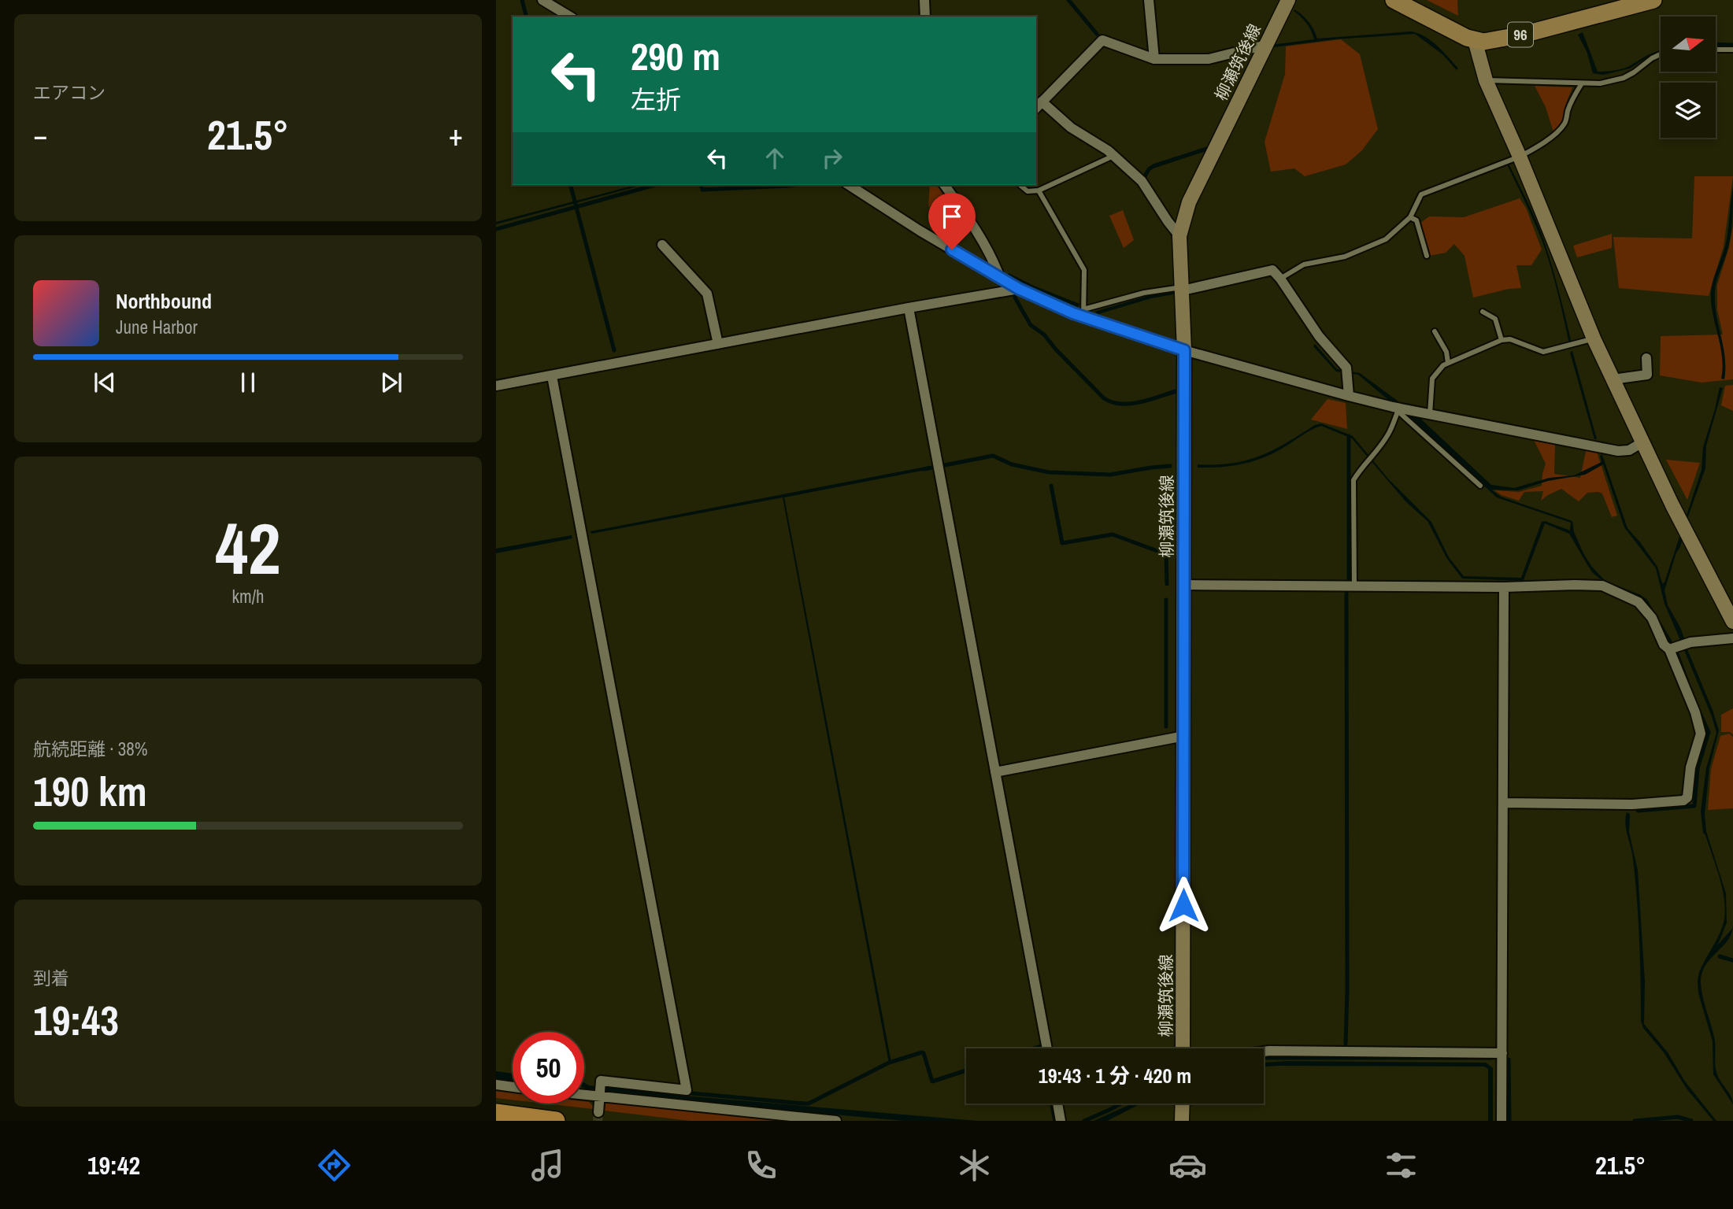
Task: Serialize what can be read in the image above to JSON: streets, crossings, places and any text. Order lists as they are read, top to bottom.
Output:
{
  "streets": {
    "main road": ["96", "柳瀬筑後線"]
  },
  "north": "right",
  "page": {
    "tile": [
      "エアコン",
      ["42", "km/h"],
      ["航続距離 · 38%", "190 km"],
      ["到着", "19:43"]
    ],
    "turn": ["290 m", "左折"],
    "heat": ["−", "21.5°", "+"],
    "song": ["Northbound", "June Harbor"],
    "limit": "50",
    "trip": "19:43 · 1 分 · 420 m",
    "tabs": ["19:42", "21.5°"]
  }
}
